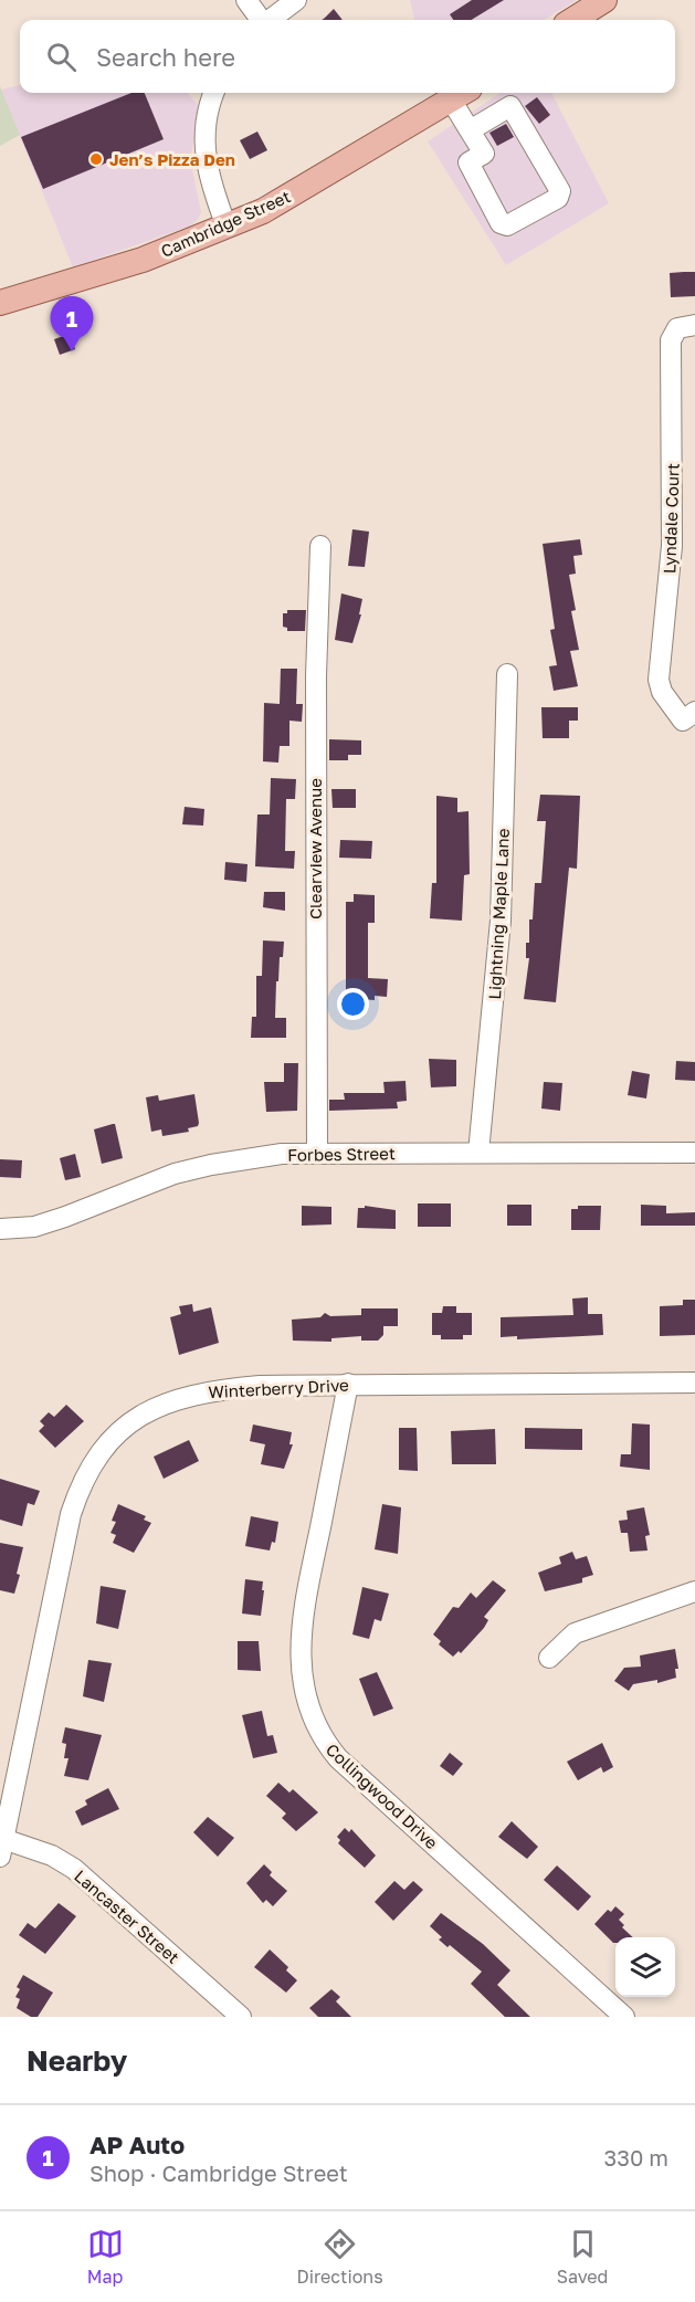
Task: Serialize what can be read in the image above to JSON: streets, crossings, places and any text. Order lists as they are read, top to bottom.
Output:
{
  "streets": {
    "main road": ["Cambridge Street"],
    "street": [
      "Lyndale Court",
      "Clearview Avenue",
      "Lightning Maple Lane",
      "Forbes Street",
      "Winterberry Drive",
      "Collingwood Drive",
      "Lancaster Street"
    ]
  },
  "crossings": [
    ["Clearview Avenue", "Forbes Street"],
    ["Lightning Maple Lane", "Forbes Street"],
    ["Winterberry Drive", "Collingwood Drive"],
    ["Winterberry Drive", "Lancaster Street"]
  ],
  "places": ["Jen’s Pizza Den"],
  "page": {
    "search": "Search here",
    "pins": "1",
    "heading": "Nearby",
    "list": [
      {
        "mark": "1",
        "name": "AP Auto",
        "note": "Shop · Cambridge Street",
        "value": "330 m"
      }
    ],
    "nav": ["Map", "Directions", "Saved"]
  }
}
